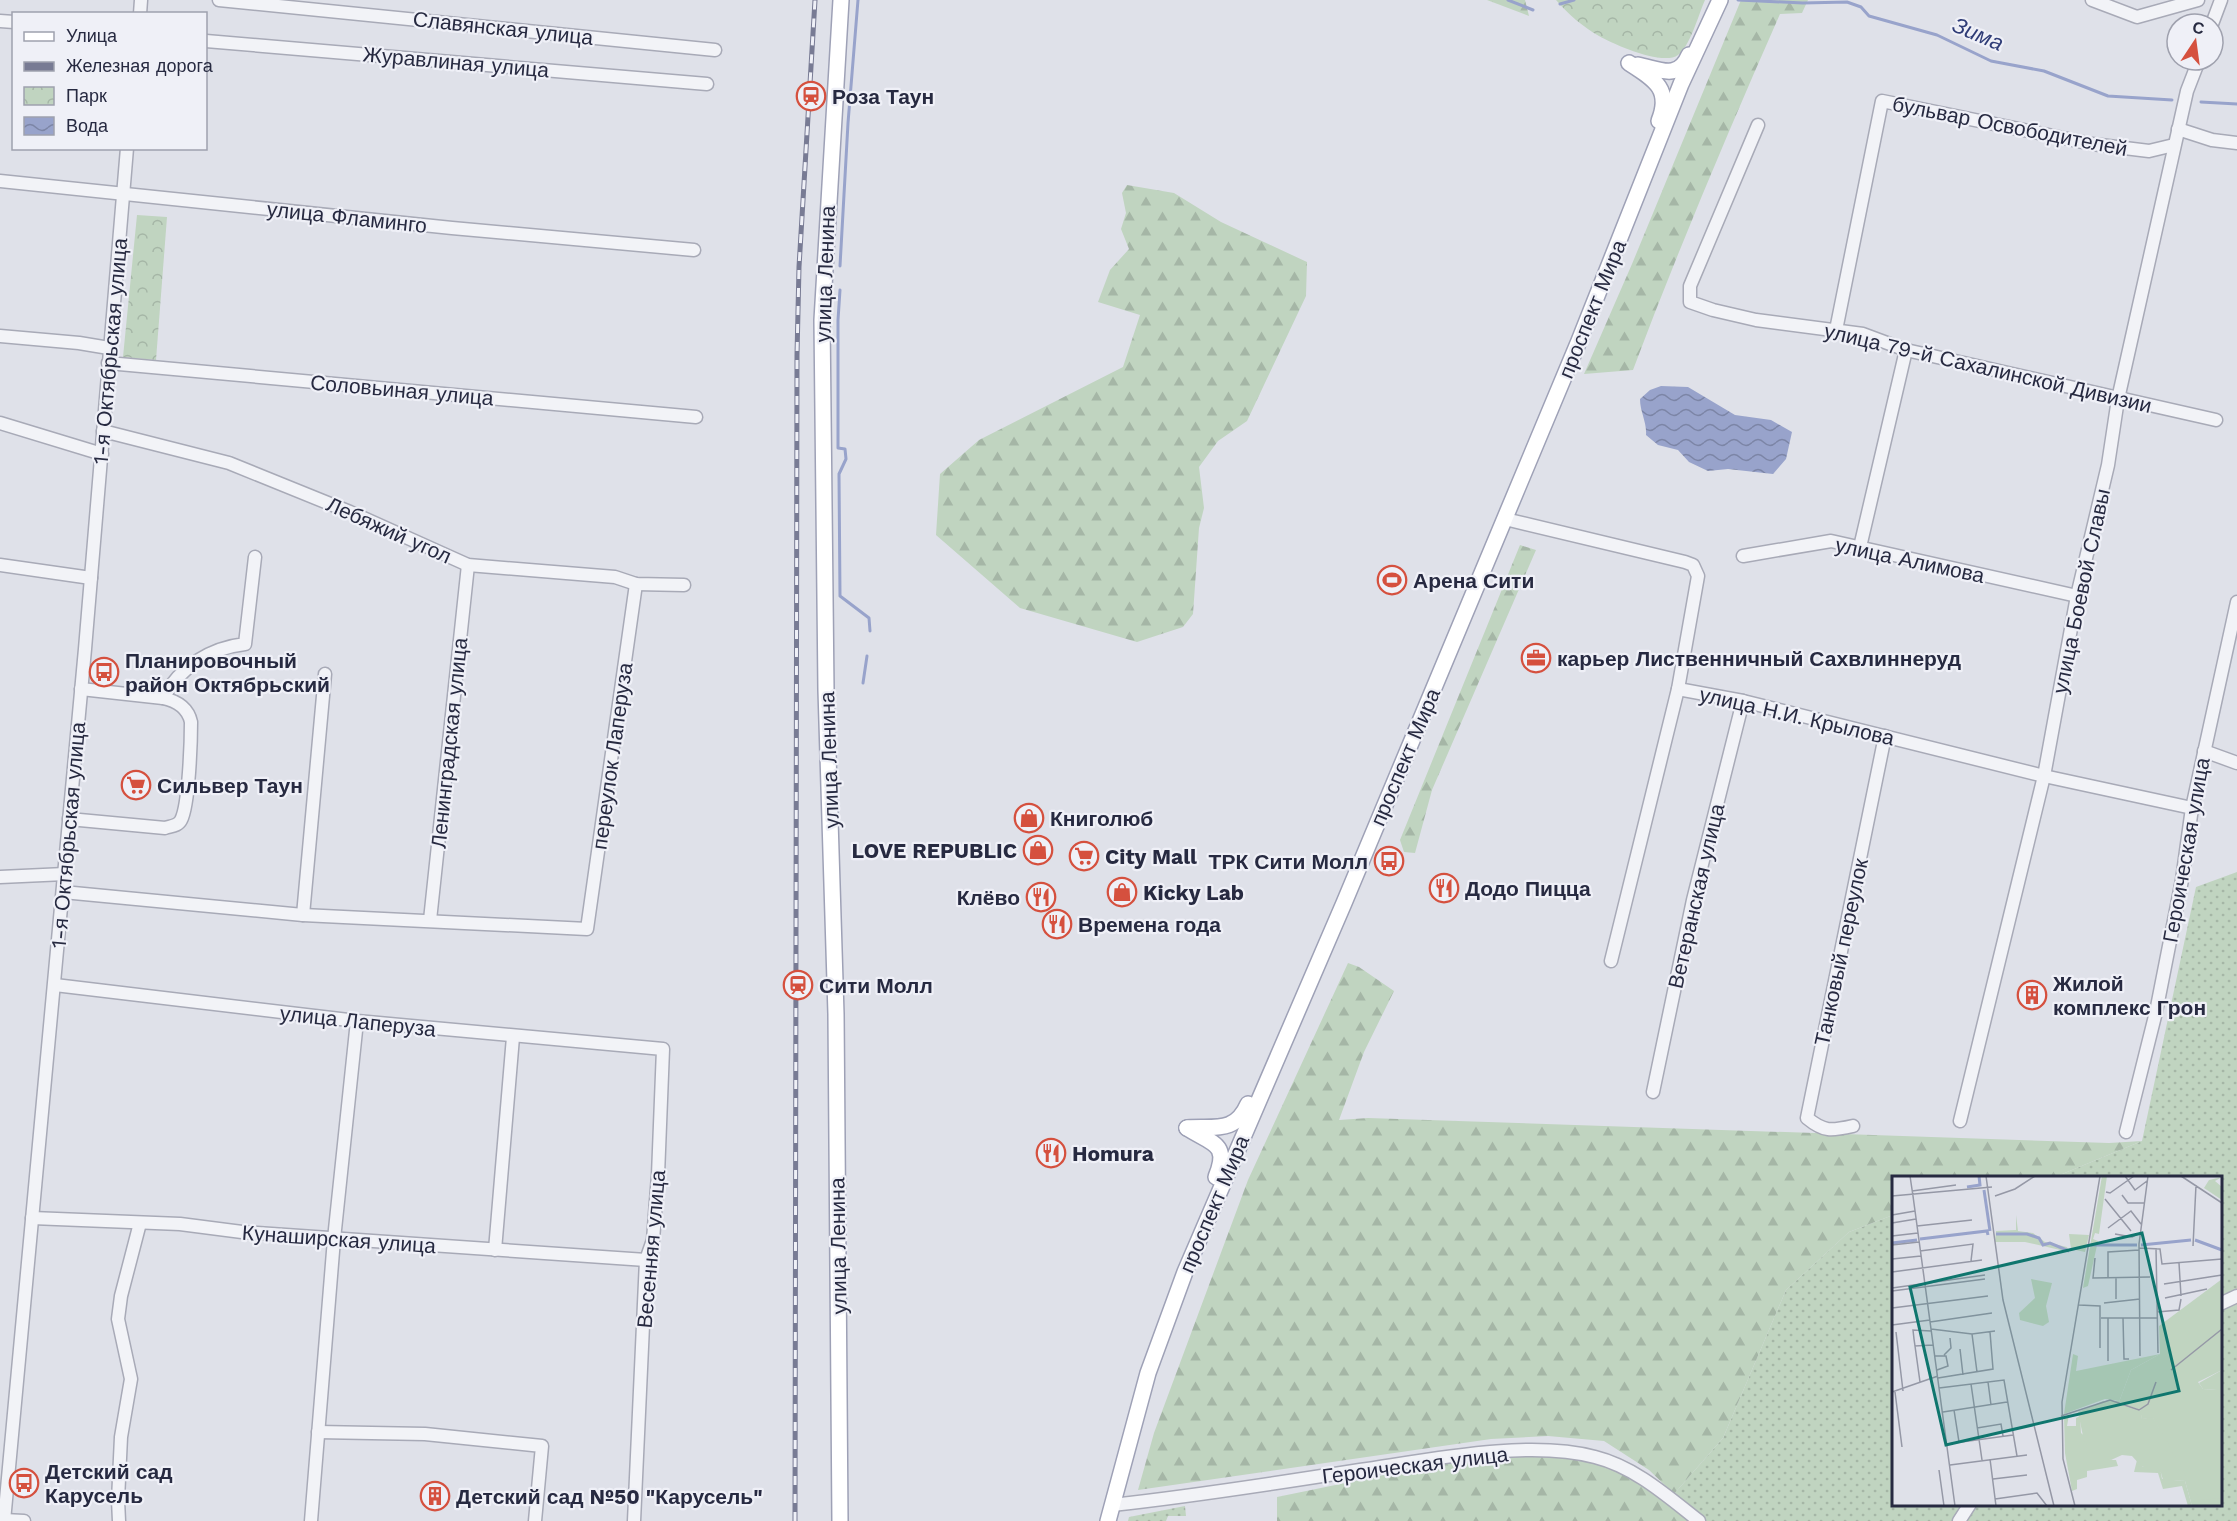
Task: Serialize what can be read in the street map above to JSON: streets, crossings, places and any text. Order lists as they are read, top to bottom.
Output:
{
  "streets": {
    "main road": ["улица Ленина", "проспект Мира"],
    "street": [
      "Славянская улица",
      "Журавлиная улица",
      "бульвар Освободителей",
      "улица Фламинго",
      "1-я Октябрьская улица",
      "улица 79-й Сахалинской Дивизии",
      "Соловьиная улица",
      "Лебяжий угол",
      "улица Алимова",
      "улица Боевой Славы",
      "улица Н.И. Крылова",
      "Ленинградская улица",
      "переулок Лаперуза",
      "Героическая улица",
      "Ветеранская улица",
      "Танковый переулок",
      "улица Лаперуза",
      "Кунаширская улица",
      "Весенняя улица"
    ]
  },
  "crossings": [
    ["бульвар Освободителей", "улица 79-й Сахалинской Дивизии"],
    ["бульвар Освободителей", "улица Боевой Славы"],
    ["улица Фламинго", "1-я Октябрьская улица"],
    ["проспект Мира", "улица Н.И. Крылова"],
    ["проспект Мира", "Героическая улица"],
    ["1-я Октябрьская улица", "Соловьиная улица"],
    ["1-я Октябрьская улица", "Лебяжий угол"],
    ["1-я Октябрьская улица", "улица Лаперуза"],
    ["1-я Октябрьская улица", "Кунаширская улица"],
    ["улица 79-й Сахалинской Дивизии", "улица Боевой Славы"],
    ["Лебяжий угол", "Ленинградская улица"],
    ["Лебяжий угол", "переулок Лаперуза"],
    ["улица Алимова", "улица Боевой Славы"],
    ["улица Боевой Славы", "улица Н.И. Крылова"],
    ["улица Н.И. Крылова", "Героическая улица"],
    ["улица Н.И. Крылова", "Ветеранская улица"],
    ["улица Н.И. Крылова", "Танковый переулок"],
    ["Ленинградская улица", "переулок Лаперуза"],
    ["улица Лаперуза", "Весенняя улица"],
    ["Кунаширская улица", "Весенняя улица"]
  ],
  "water": ["Зима"],
  "places": {
    "station": ["Роза Таун", "Сити Молл"],
    "sports": ["Арена Сити"],
    "office": ["карьер Лиственничный Сахвлиннеруд"],
    "bus stop": ["Планировочный район Октябрьский", "ТРК Сити Молл", "Детский сад Карусель"],
    "supermarket": ["Сильвер Таун", "City Mall"],
    "shop": ["Книголюб", "LOVE REPUBLIC", "Kicky Lab"],
    "restaurant": [
      "Додо Пицца",
      "Клёво",
      "Времена года",
      "Homura"
    ],
    "building": ["Жилой комплекс Грон", "Детский сад №50 \"Карусель\""]
  },
  "legend": [
    "Улица",
    "Железная дорога",
    "Парк",
    "Вода"
  ],
  "north": "top"
}
